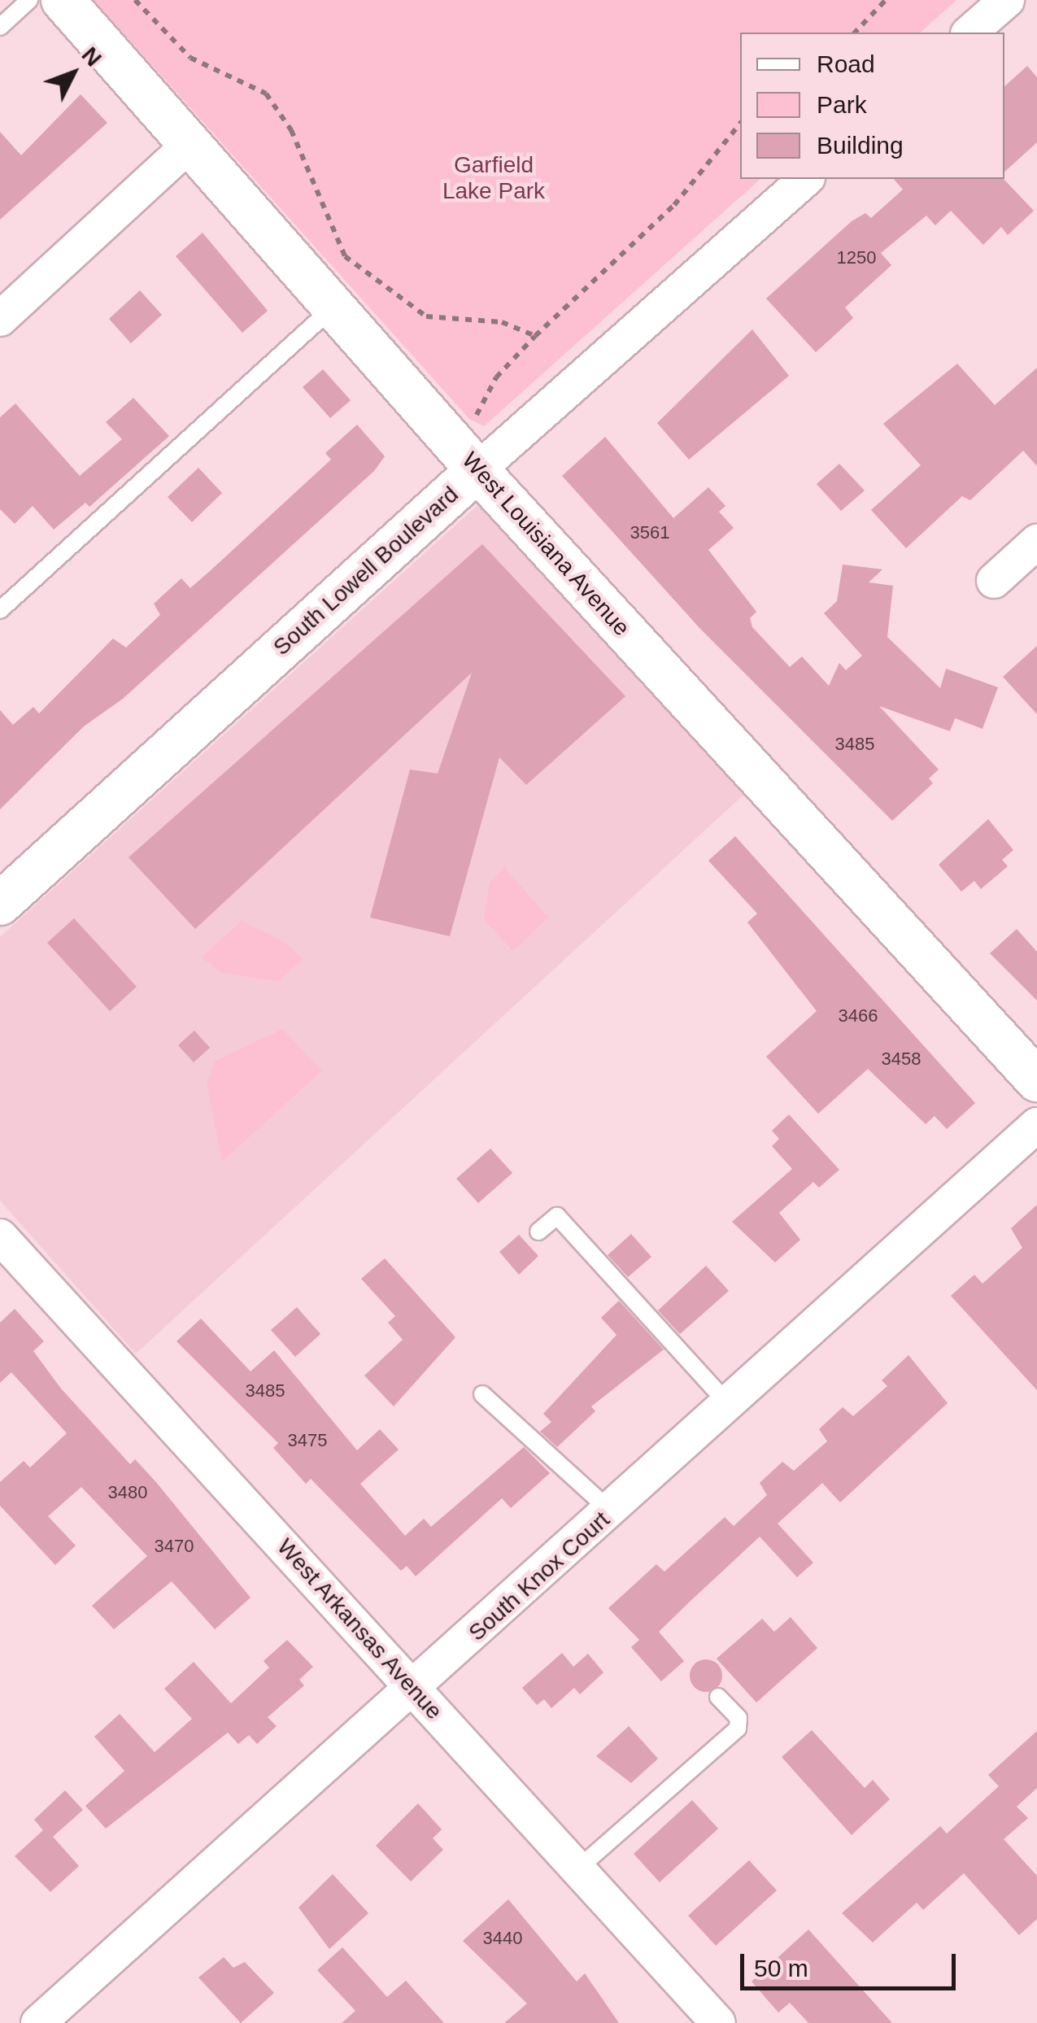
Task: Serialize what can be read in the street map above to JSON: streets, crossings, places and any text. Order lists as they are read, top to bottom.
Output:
{
  "streets": {
    "street": [
      "West Louisiana Avenue",
      "South Lowell Boulevard",
      "South Knox Court",
      "West Arkansas Avenue"
    ]
  },
  "crossings": [
    ["West Louisiana Avenue", "South Lowell Boulevard"],
    ["South Knox Court", "West Arkansas Avenue"]
  ],
  "parks": ["Garfield Lake Park"],
  "house_numbers": [
    "1250",
    "3561",
    "3485",
    "3466",
    "3458",
    "3485",
    "3475",
    "3480",
    "3470",
    "3440"
  ],
  "legend": ["Road", "Park", "Building"],
  "scale_bar": "50 m",
  "north": "top right"
}
